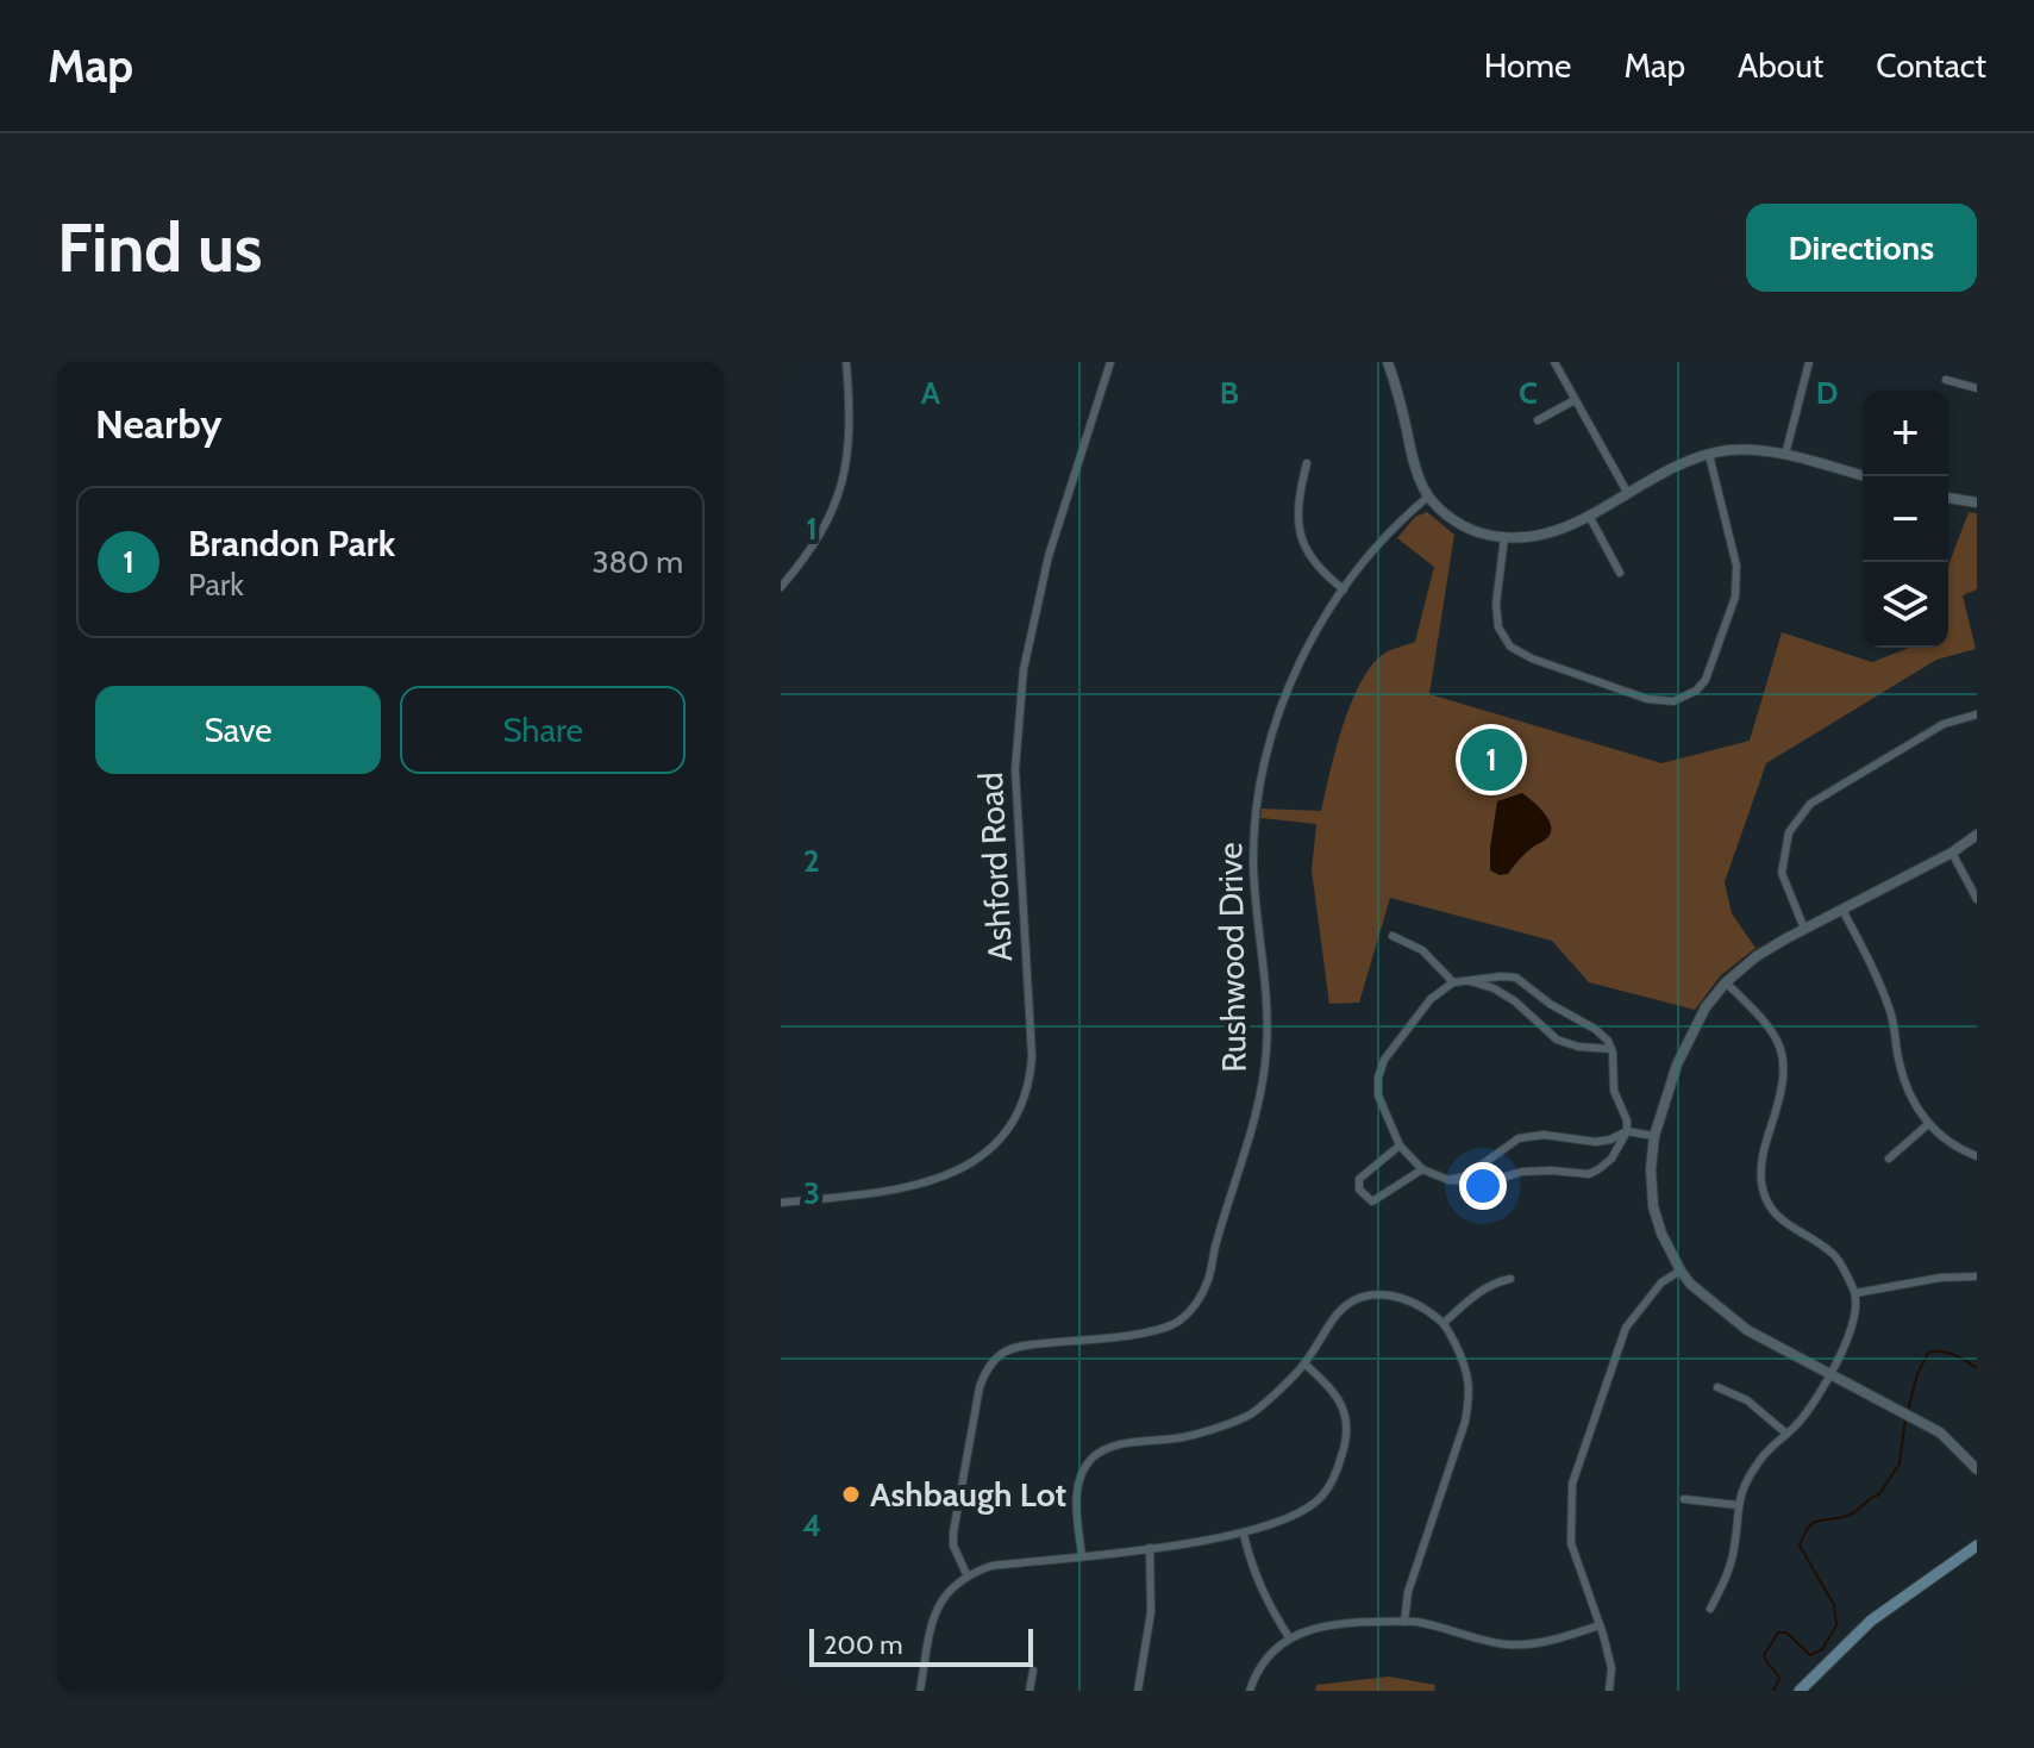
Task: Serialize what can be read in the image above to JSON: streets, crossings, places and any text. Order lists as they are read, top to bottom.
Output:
{
  "streets": {
    "street": ["Ashford Road", "Rushwood Drive"]
  },
  "places": ["Ashbaugh Lot"],
  "scale_bar": "200 m",
  "page": {
    "header": "Map",
    "nav": [
      "Home",
      "Map",
      "About",
      "Contact"
    ],
    "buttons": [
      "Directions",
      ["Save", "Share"]
    ],
    "title": "Find us",
    "heading": "Nearby",
    "map_buttons": ["+", "−"],
    "list": [
      {
        "mark": "1",
        "name": "Brandon Park",
        "note": "Park",
        "value": "380 m"
      }
    ],
    "pins": "1",
    "scale": "200 m"
  },
  "grid": {
    "columns": [
      "A",
      "B",
      "C",
      "D"
    ],
    "rows": [
      "1",
      "2",
      "3",
      "4"
    ]
  }
}
